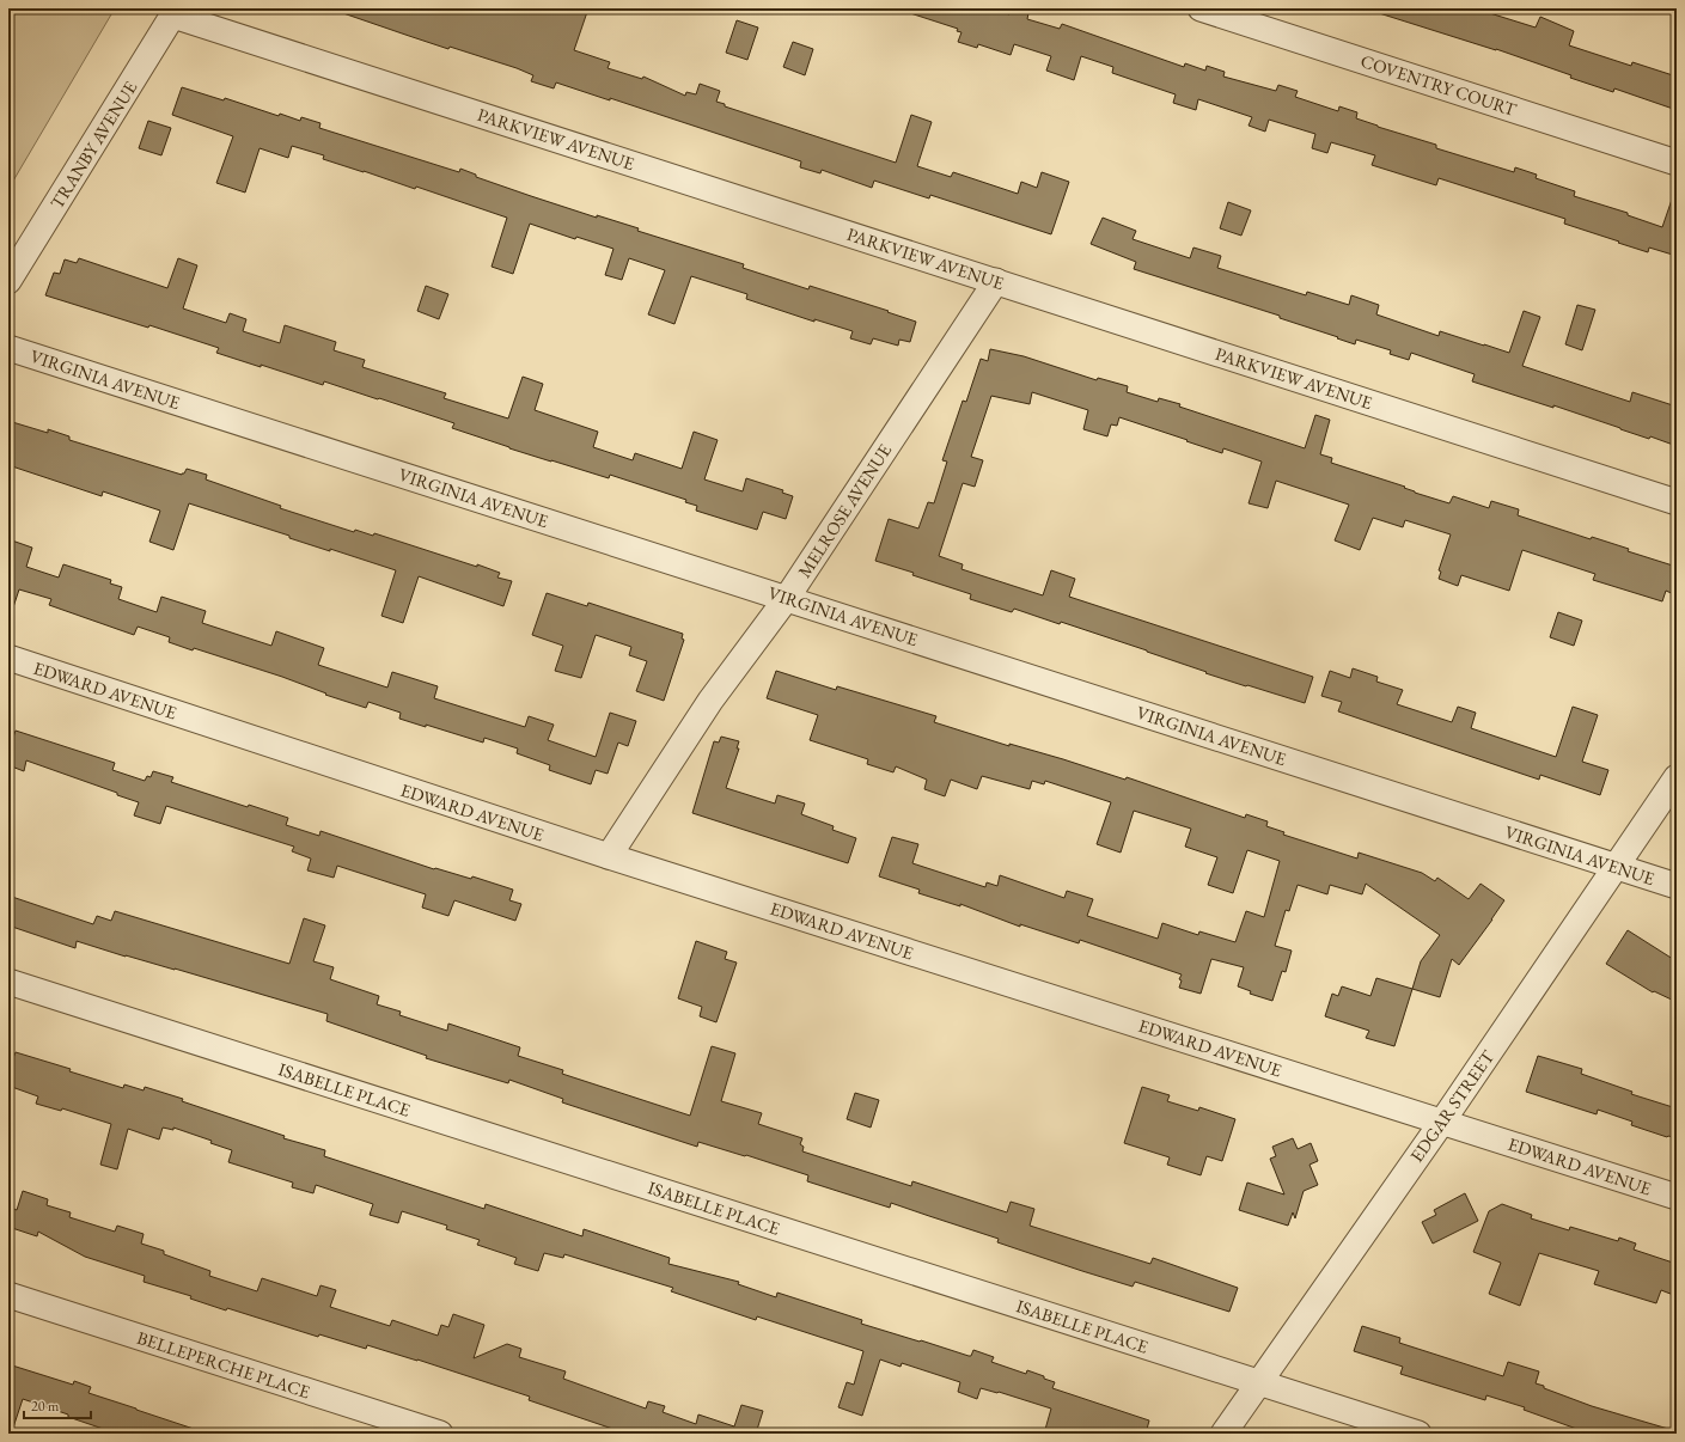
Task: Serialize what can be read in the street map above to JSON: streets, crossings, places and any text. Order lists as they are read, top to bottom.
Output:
{
  "streets": {
    "street": [
      "COVENTRY COURT",
      "PARKVIEW AVENUE",
      "TRANBY AVENUE",
      "VIRGINIA AVENUE",
      "MELROSE AVENUE",
      "EDWARD AVENUE",
      "ISABELLE PLACE",
      "EDGAR STREET",
      "BELLEPERCHE PLACE"
    ]
  },
  "crossings": [
    ["PARKVIEW AVENUE", "TRANBY AVENUE"],
    ["PARKVIEW AVENUE", "MELROSE AVENUE"],
    ["VIRGINIA AVENUE", "MELROSE AVENUE"],
    ["VIRGINIA AVENUE", "EDGAR STREET"],
    ["MELROSE AVENUE", "EDWARD AVENUE"],
    ["EDWARD AVENUE", "EDGAR STREET"],
    ["ISABELLE PLACE", "EDGAR STREET"]
  ],
  "scale_bar": "20 m"
}
